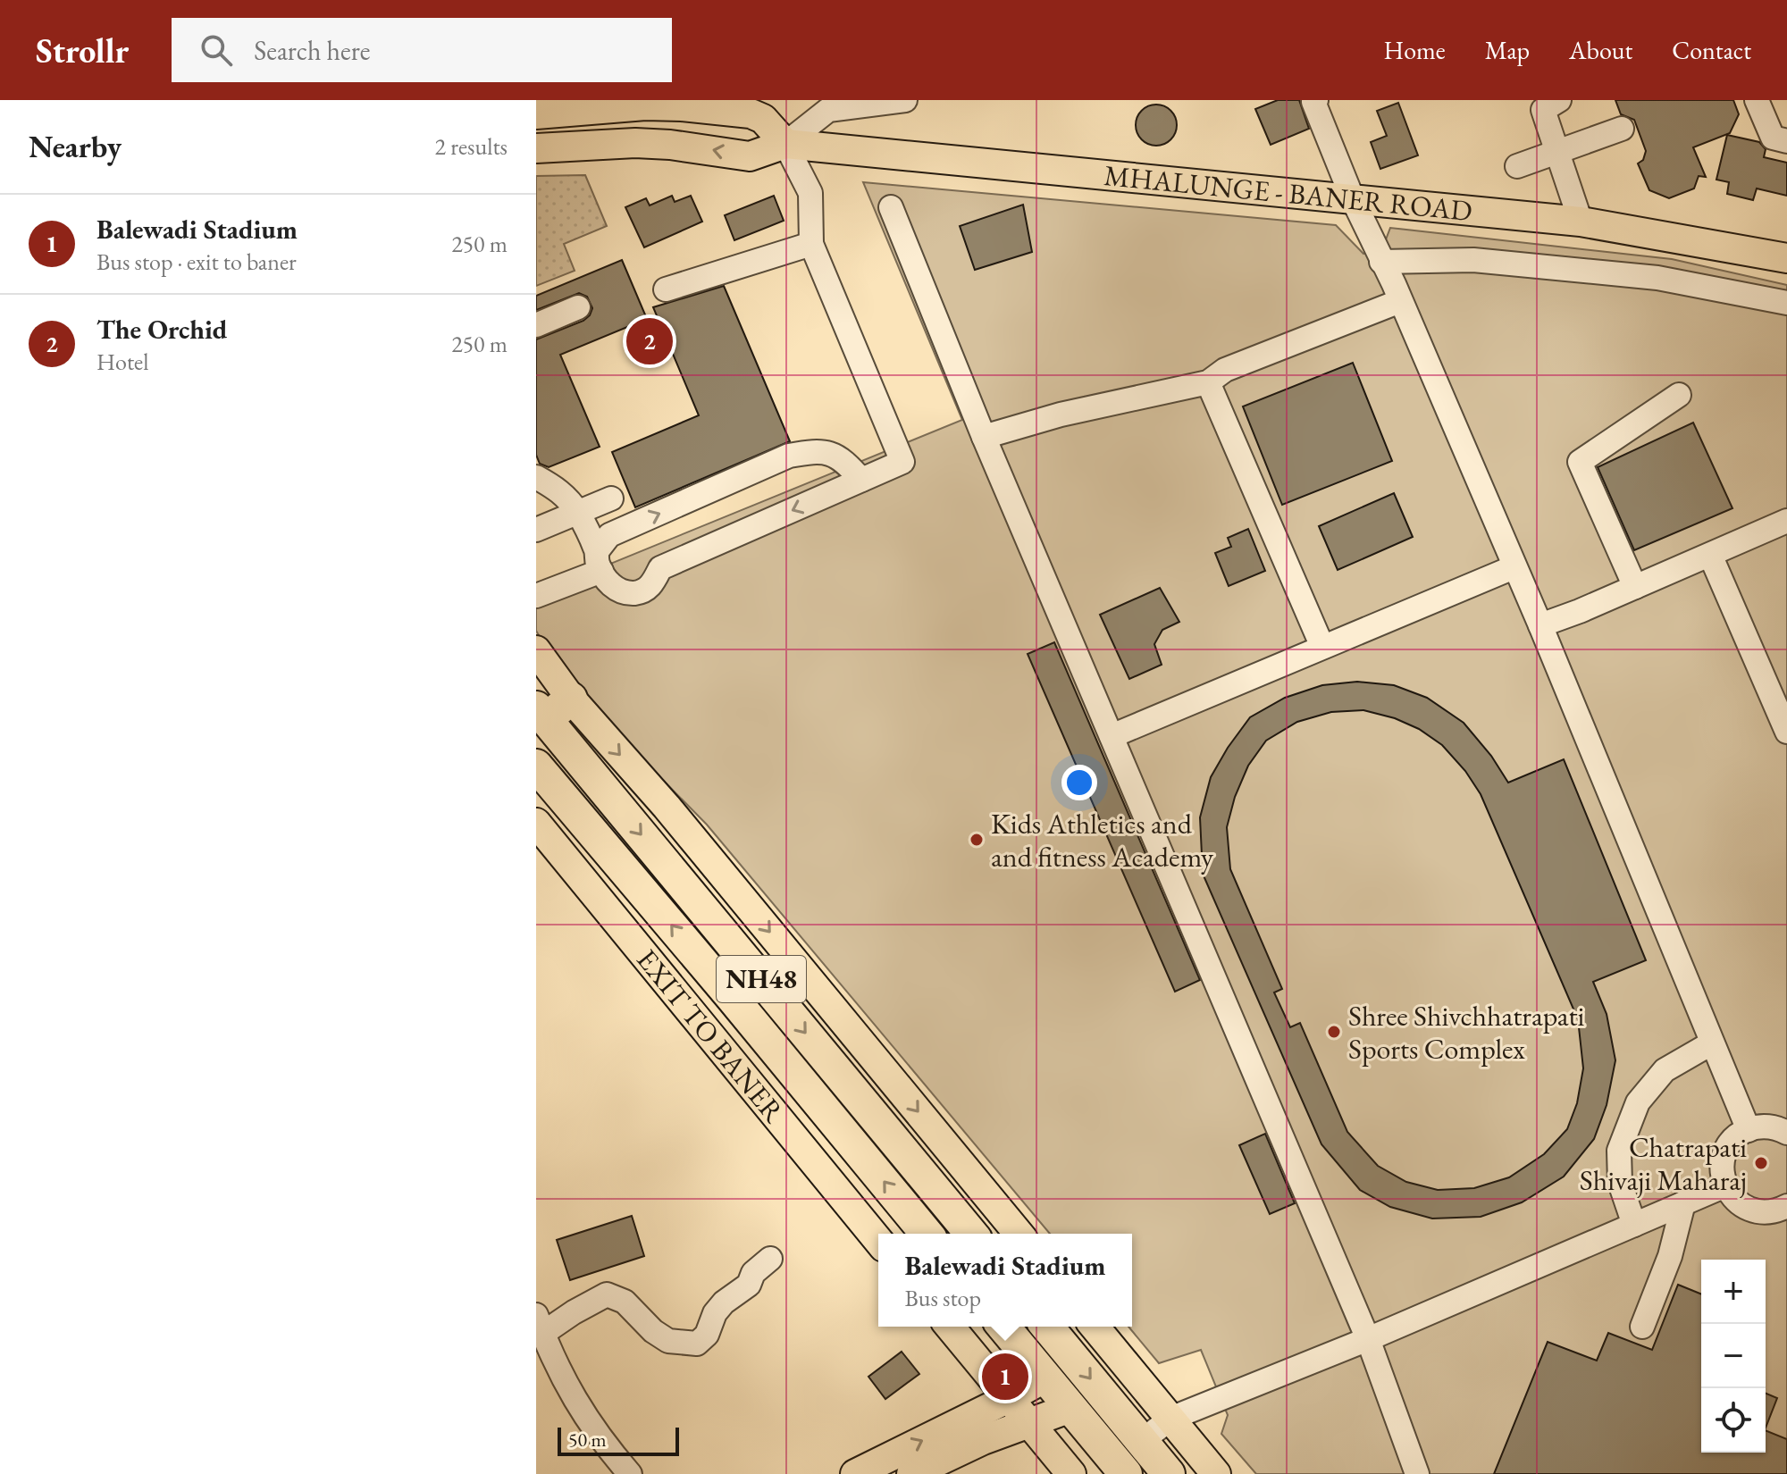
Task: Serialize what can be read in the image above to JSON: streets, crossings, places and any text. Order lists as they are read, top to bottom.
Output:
{
  "streets": {
    "highway": ["NH48"],
    "main road": ["MHALUNGE - BANER ROAD", "EXIT TO BANER"]
  },
  "places": ["Kids Athletics and and fitness Academy", "Shree Shivchhatrapati Sports Complex", "Chatrapati Shivaji Maharaj"],
  "scale_bar": "50 m",
  "page": {
    "header": "Strollr",
    "search": "Search here",
    "nav": [
      "Home",
      "Map",
      "About",
      "Contact"
    ],
    "heading": ["Nearby", "2 results"],
    "list": [
      {
        "mark": "1",
        "name": "Balewadi Stadium",
        "note": "Bus stop · exit to baner",
        "value": "250 m"
      },
      {
        "mark": "2",
        "name": "The Orchid",
        "note": "Hotel",
        "value": "250 m"
      }
    ],
    "pins": ["2", "1"],
    "popup": ["Balewadi Stadium", "Bus stop"],
    "map_buttons": ["+", "−"],
    "scale": "50 m"
  }
}
